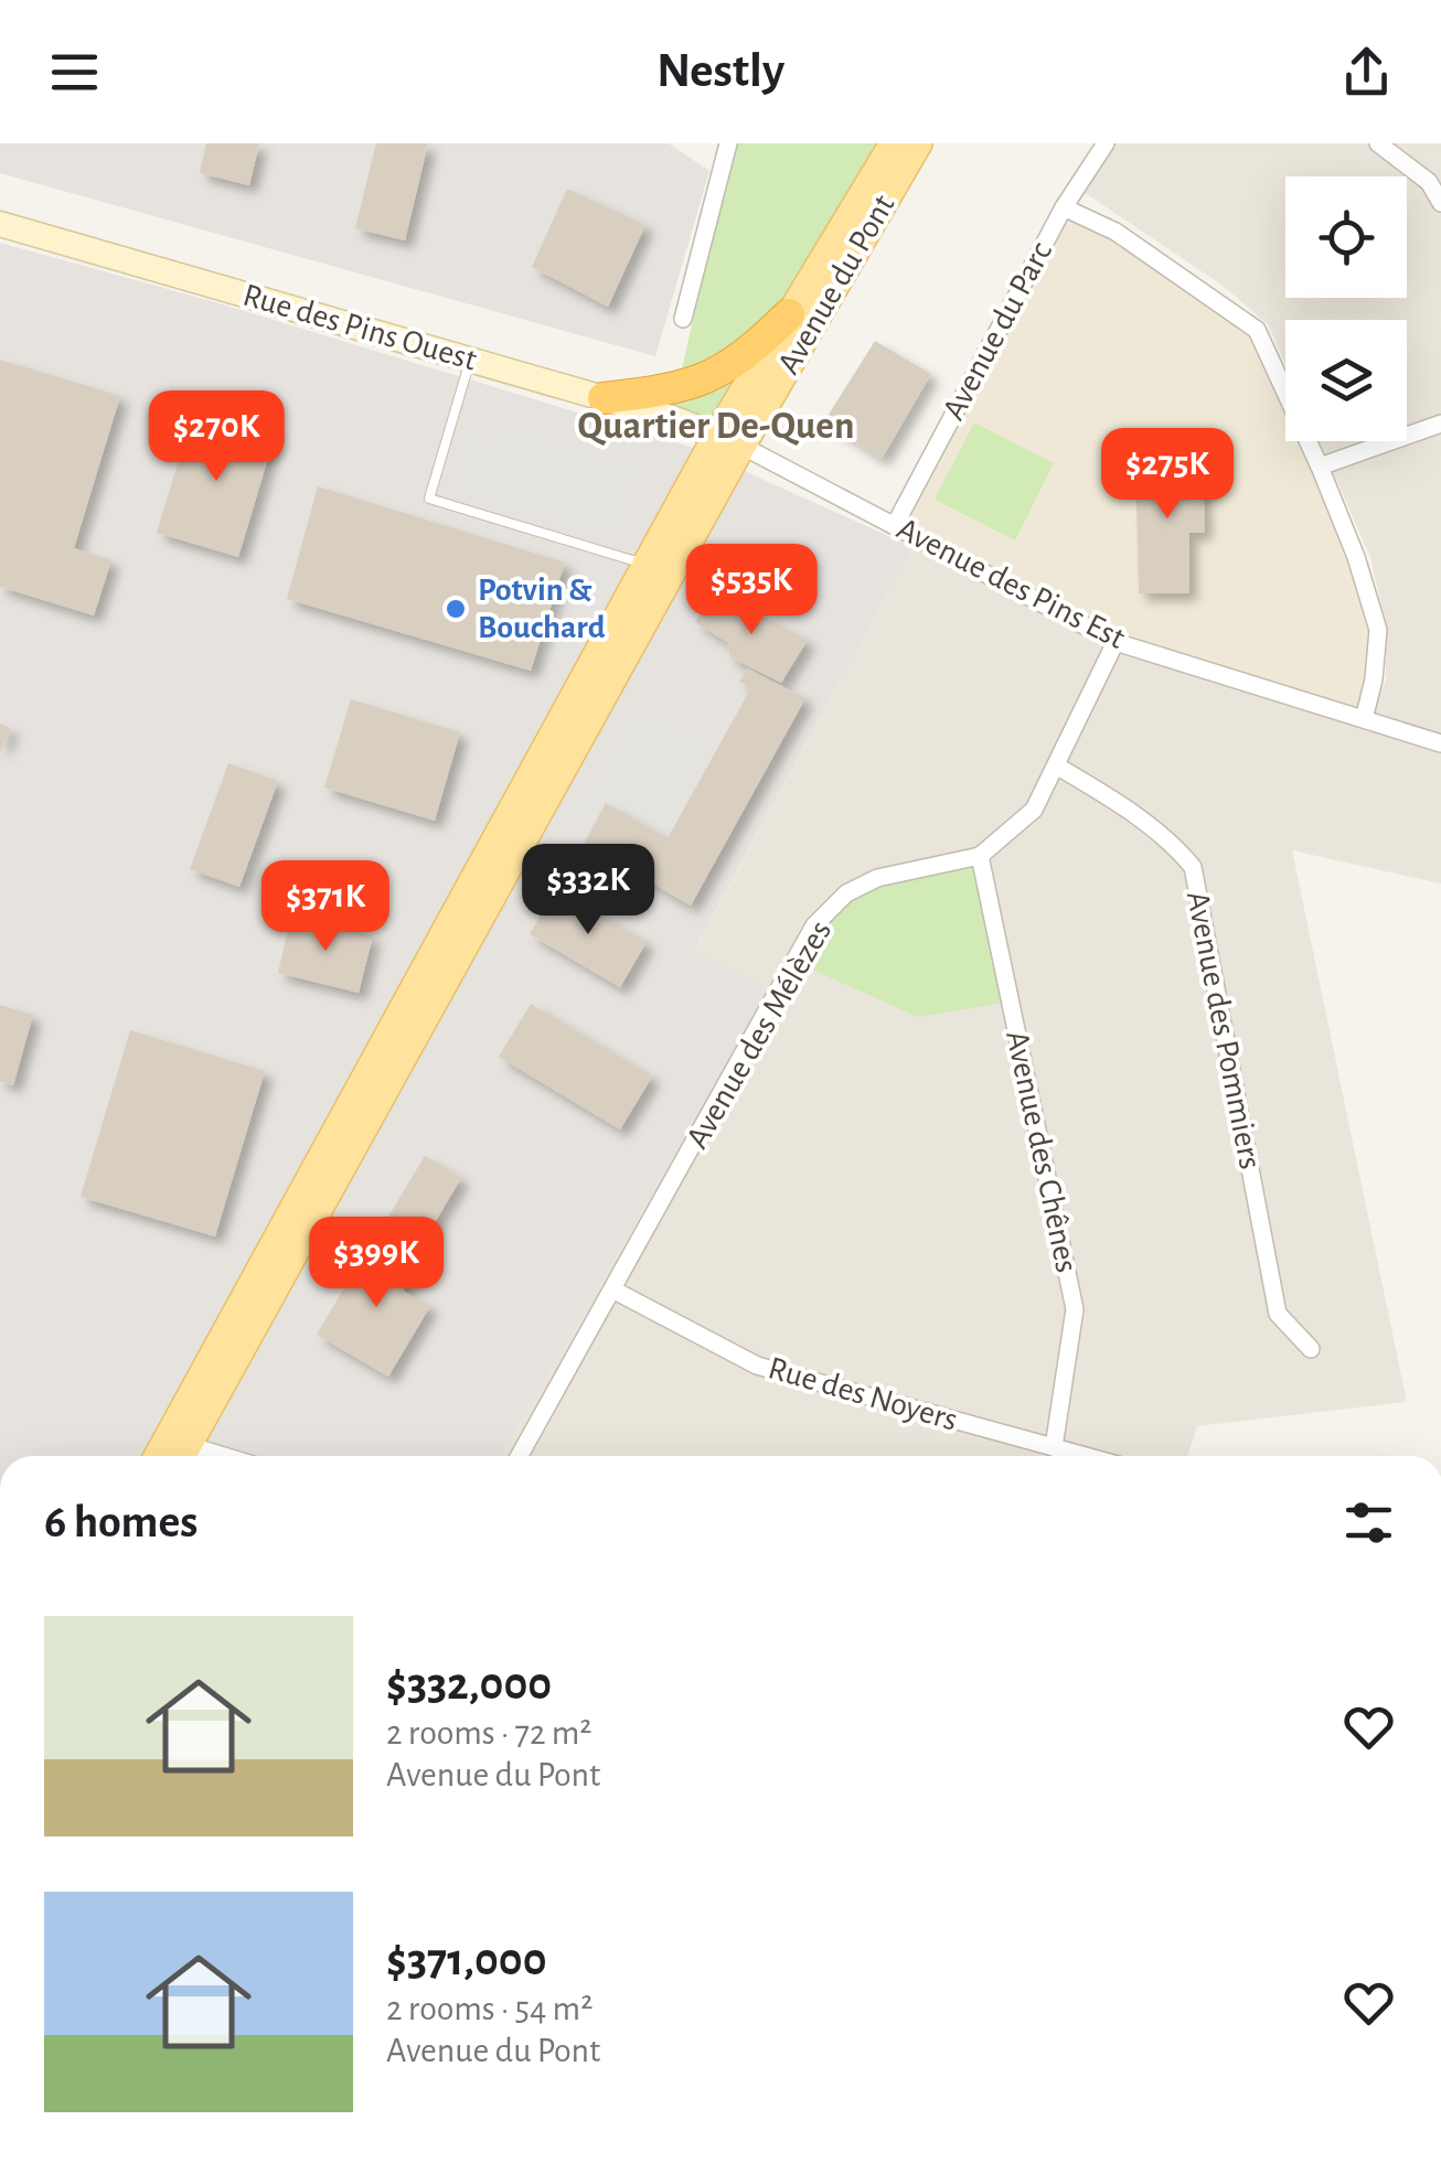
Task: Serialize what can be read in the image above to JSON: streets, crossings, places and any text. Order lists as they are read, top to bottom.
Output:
{
  "streets": {
    "main road": ["Avenue du Pont", "Rue des Pins Ouest"],
    "street": [
      "Avenue du Parc",
      "Avenue des Pins Est",
      "Avenue des Pommiers",
      "Avenue des Mélèzes",
      "Avenue des Chênes",
      "Rue des Noyers"
    ]
  },
  "crossings": [
    ["Avenue du Pont", "Rue des Pins Ouest"],
    ["Avenue du Pont", "Avenue des Pins Est"],
    ["Rue des Pins Ouest", "Avenue des Pins Est"],
    ["Avenue du Parc", "Avenue des Pins Est"],
    ["Avenue des Pins Est", "Avenue des Mélèzes"],
    ["Avenue des Pommiers", "Avenue des Mélèzes"],
    ["Avenue des Mélèzes", "Avenue des Chênes"],
    ["Avenue des Mélèzes", "Rue des Noyers"],
    ["Avenue des Chênes", "Rue des Noyers"]
  ],
  "districts": ["Quartier De-Quen"],
  "places": ["Potvin & Bouchard"],
  "page": {
    "header": "Nestly",
    "price": [
      "$270K",
      "$275K",
      "$535K",
      "$332K",
      "$371K",
      "$399K"
    ],
    "heading": "6 homes",
    "list": [
      {
        "name": "$332,000",
        "note": "2 rooms · 72 m² · Avenue du Pont"
      },
      {
        "name": "$371,000",
        "note": "2 rooms · 54 m² · Avenue du Pont"
      }
    ]
  }
}
